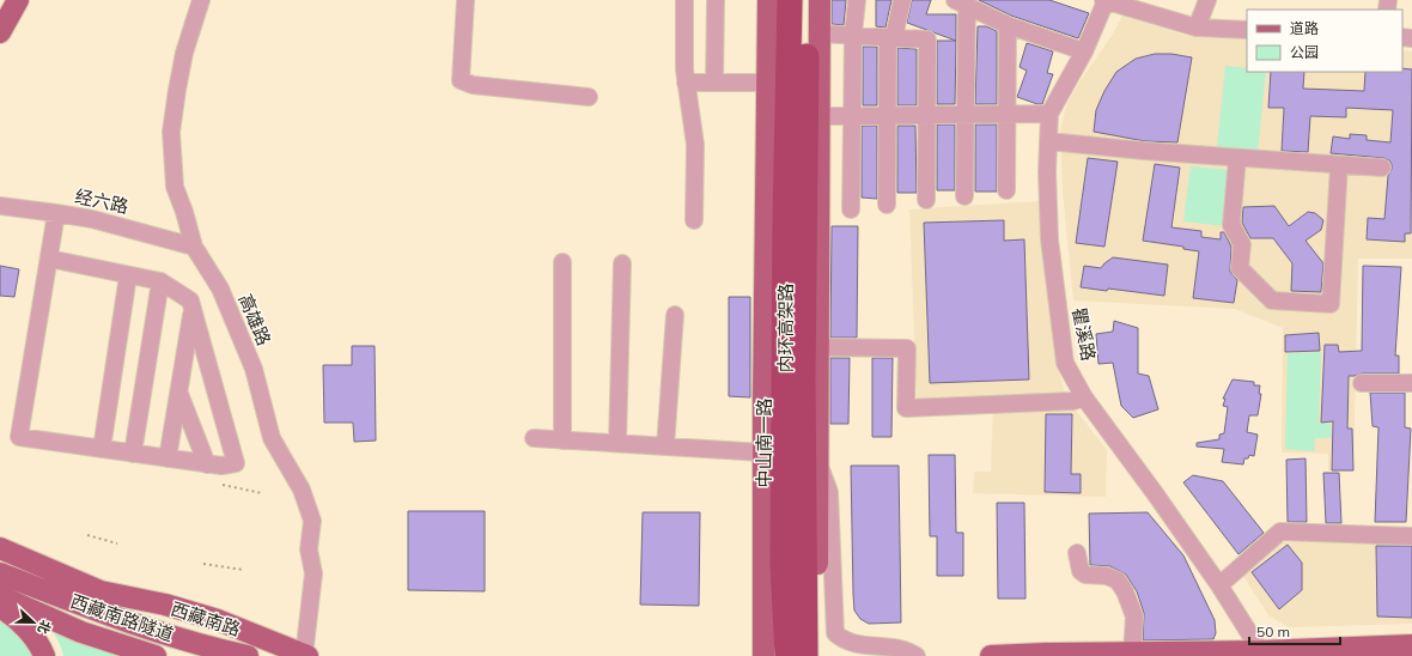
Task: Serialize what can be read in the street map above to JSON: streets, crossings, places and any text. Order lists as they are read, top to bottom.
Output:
{
  "streets": {
    "highway": ["内环高架路"],
    "main road": ["中山南一路", "西藏南路隧道", "西藏南路"],
    "street": ["经六路", "高雄路", "瞿溪路"]
  },
  "crossings": [
    ["经六路", "高雄路"],
    ["高雄路", "西藏南路"]
  ],
  "legend": ["道路", "公园"],
  "scale_bar": "50 m",
  "north": "right"
}
